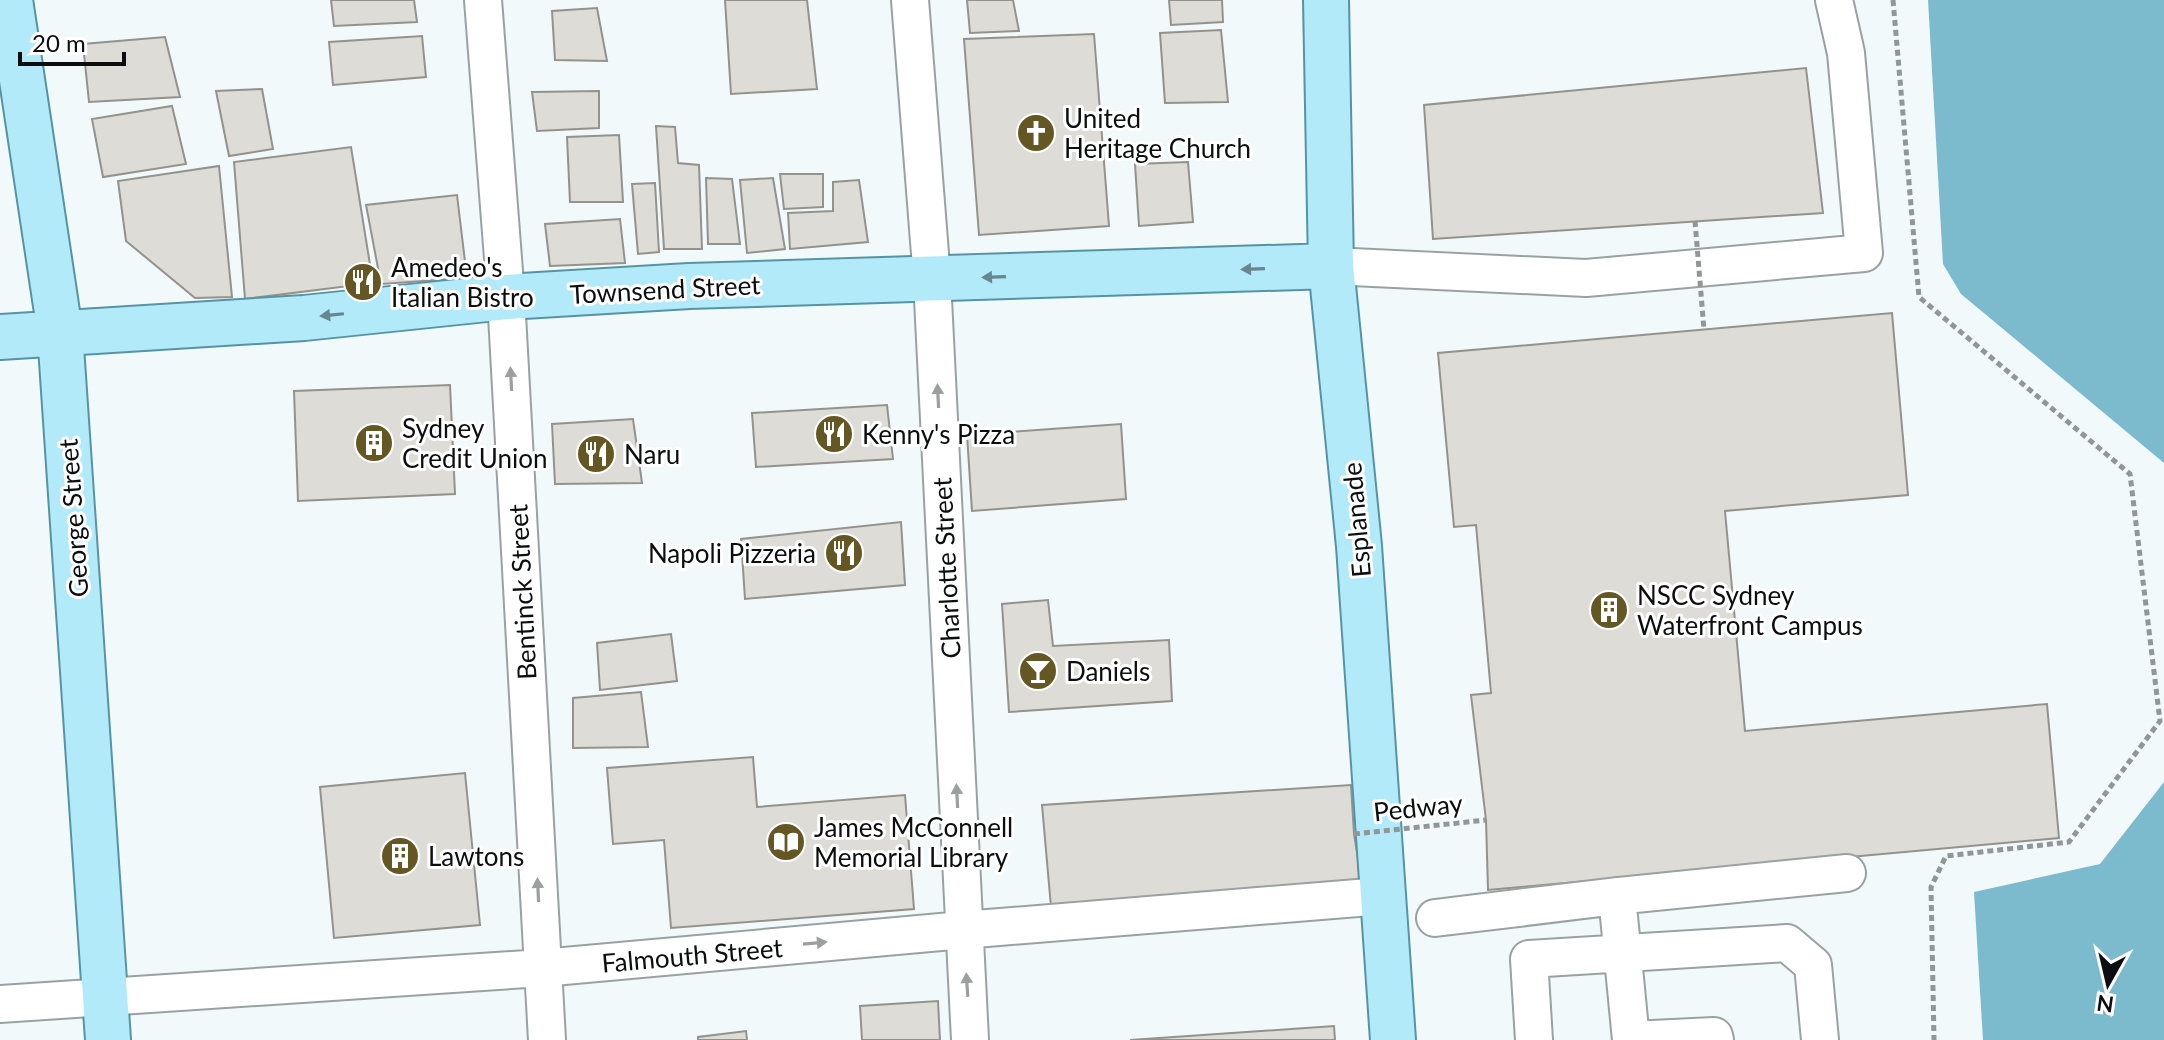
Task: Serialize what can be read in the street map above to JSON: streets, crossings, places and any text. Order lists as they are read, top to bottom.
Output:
{
  "streets": {
    "main road": ["Townsend Street", "George Street", "Esplanade"],
    "street": ["Charlotte Street", "Bentinck Street", "Falmouth Street"],
    "path": ["Pedway"]
  },
  "crossings": [
    ["Townsend Street", "George Street"],
    ["Townsend Street", "Esplanade"],
    ["Townsend Street", "Charlotte Street"],
    ["Townsend Street", "Bentinck Street"],
    ["George Street", "Falmouth Street"],
    ["Esplanade", "Falmouth Street"],
    ["Charlotte Street", "Falmouth Street"],
    ["Bentinck Street", "Falmouth Street"]
  ],
  "one_way": ["Townsend Street", "Charlotte Street", "Bentinck Street"],
  "places": {
    "church": ["United Heritage Church"],
    "restaurant": [
      "Amedeo's Italian Bistro",
      "Kenny's Pizza",
      "Naru",
      "Napoli Pizzeria"
    ],
    "building": ["Sydney Credit Union", "NSCC Sydney Waterfront Campus", "Lawtons"],
    "bar": ["Daniels"],
    "library": ["James McConnell Memorial Library"]
  },
  "scale_bar": "20 m",
  "north": "bottom"
}
